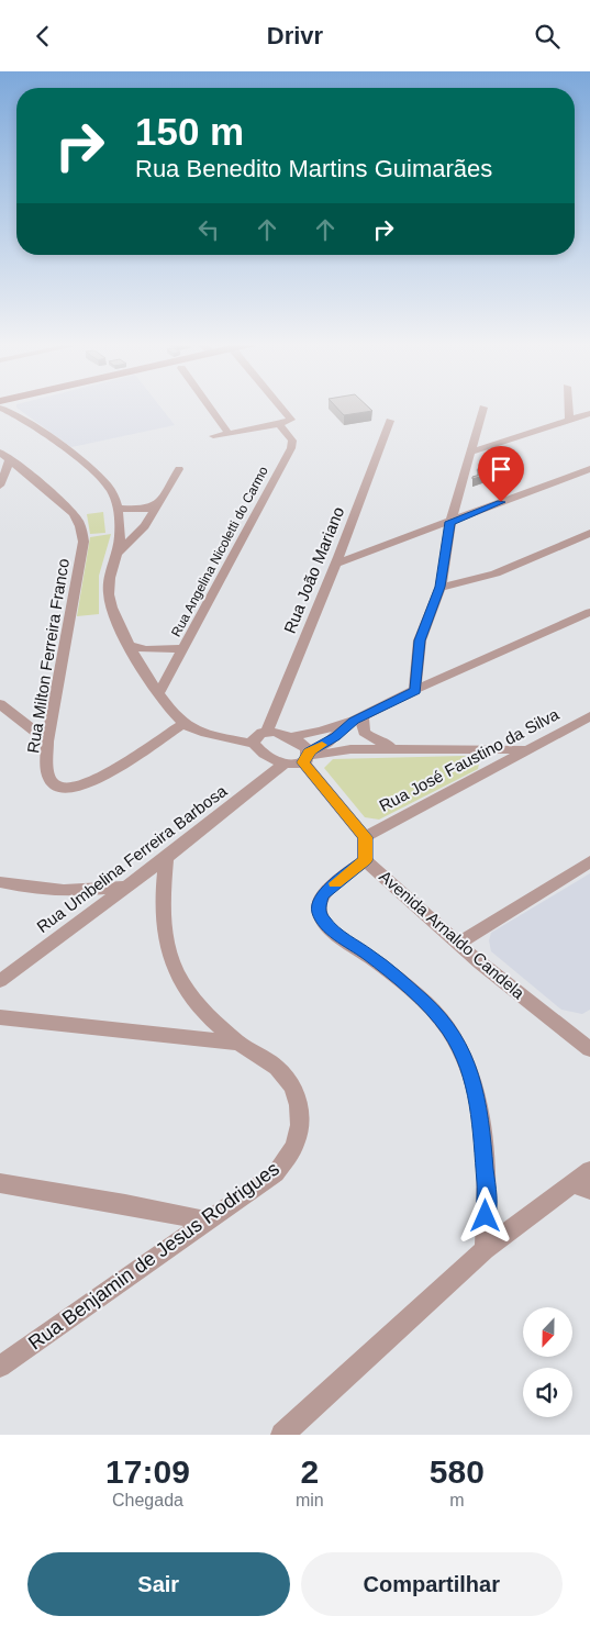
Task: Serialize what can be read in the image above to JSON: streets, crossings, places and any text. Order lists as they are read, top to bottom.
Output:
{
  "streets": {
    "street": [
      "Rua Angelina Nicoletti do Carmo",
      "Rua João Mariano",
      "Rua Milton Ferreira Franco",
      "Rua José Faustino da Silva",
      "Rua Umbelina Ferreira Barbosa",
      "Avenida Arnaldo Candela",
      "Rua Benjamin de Jesus Rodrigues"
    ]
  },
  "crossings": [
    ["Rua José Faustino da Silva", "Avenida Arnaldo Candela"]
  ],
  "north": "bottom",
  "page": {
    "header": "Drivr",
    "turn": ["150 m", "Rua Benedito Martins Guimarães"],
    "eta": [
      "17:09",
      "Chegada",
      "2",
      "min",
      "580",
      "m"
    ],
    "buttons": ["Sair", "Compartilhar"]
  }
}
